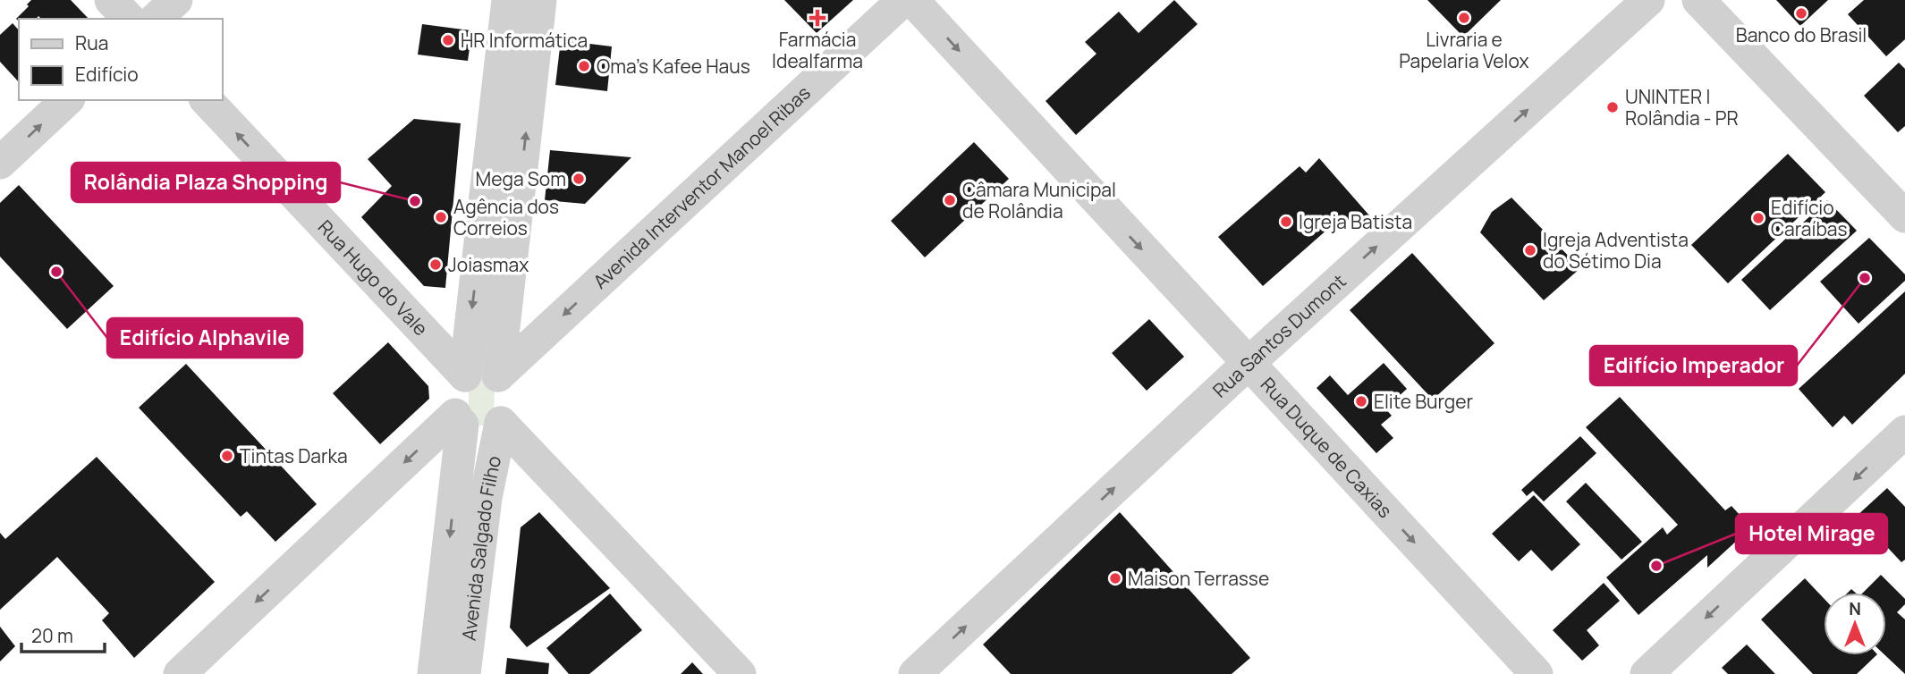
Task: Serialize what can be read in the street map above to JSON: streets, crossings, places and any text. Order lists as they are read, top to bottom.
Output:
{
  "streets": {
    "street": [
      "Avenida Interventor Manoel Ribas",
      "Rua Hugo do Vale",
      "Rua Santos Dumont",
      "Rua Duque de Caxias",
      "Avenida Salgado Filho"
    ]
  },
  "crossings": [
    ["Avenida Interventor Manoel Ribas", "Rua Hugo do Vale"],
    ["Avenida Interventor Manoel Ribas", "Avenida Salgado Filho"],
    ["Rua Hugo do Vale", "Avenida Salgado Filho"],
    ["Rua Santos Dumont", "Rua Duque de Caxias"]
  ],
  "one_way": [
    "Avenida Interventor Manoel Ribas",
    "Rua Hugo do Vale",
    "Rua Santos Dumont",
    "Rua Duque de Caxias"
  ],
  "places": {
    "other": [
      "Banco do Brasil",
      "Livraria e Papelaria Velox",
      "HR Informática",
      "Oma's Kafee Haus",
      "UNINTER | Rolândia - PR",
      "Mega Som",
      "Câmara Municipal de Rolândia",
      "Rolândia Plaza Shopping",
      "Agência dos Correios",
      "Edifício Caraíbas",
      "Igreja Batista",
      "Igreja Adventista do Sétimo Dia",
      "Joiasmax",
      "Edifício Alphavile",
      "Edifício Imperador",
      "Elite Burger",
      "Tintas Darka",
      "Hotel Mirage",
      "Maison Terrasse"
    ],
    "health": ["Farmácia Idealfarma"]
  },
  "legend": ["Rua", "Edifício"],
  "scale_bar": "20 m",
  "north": "top"
}
